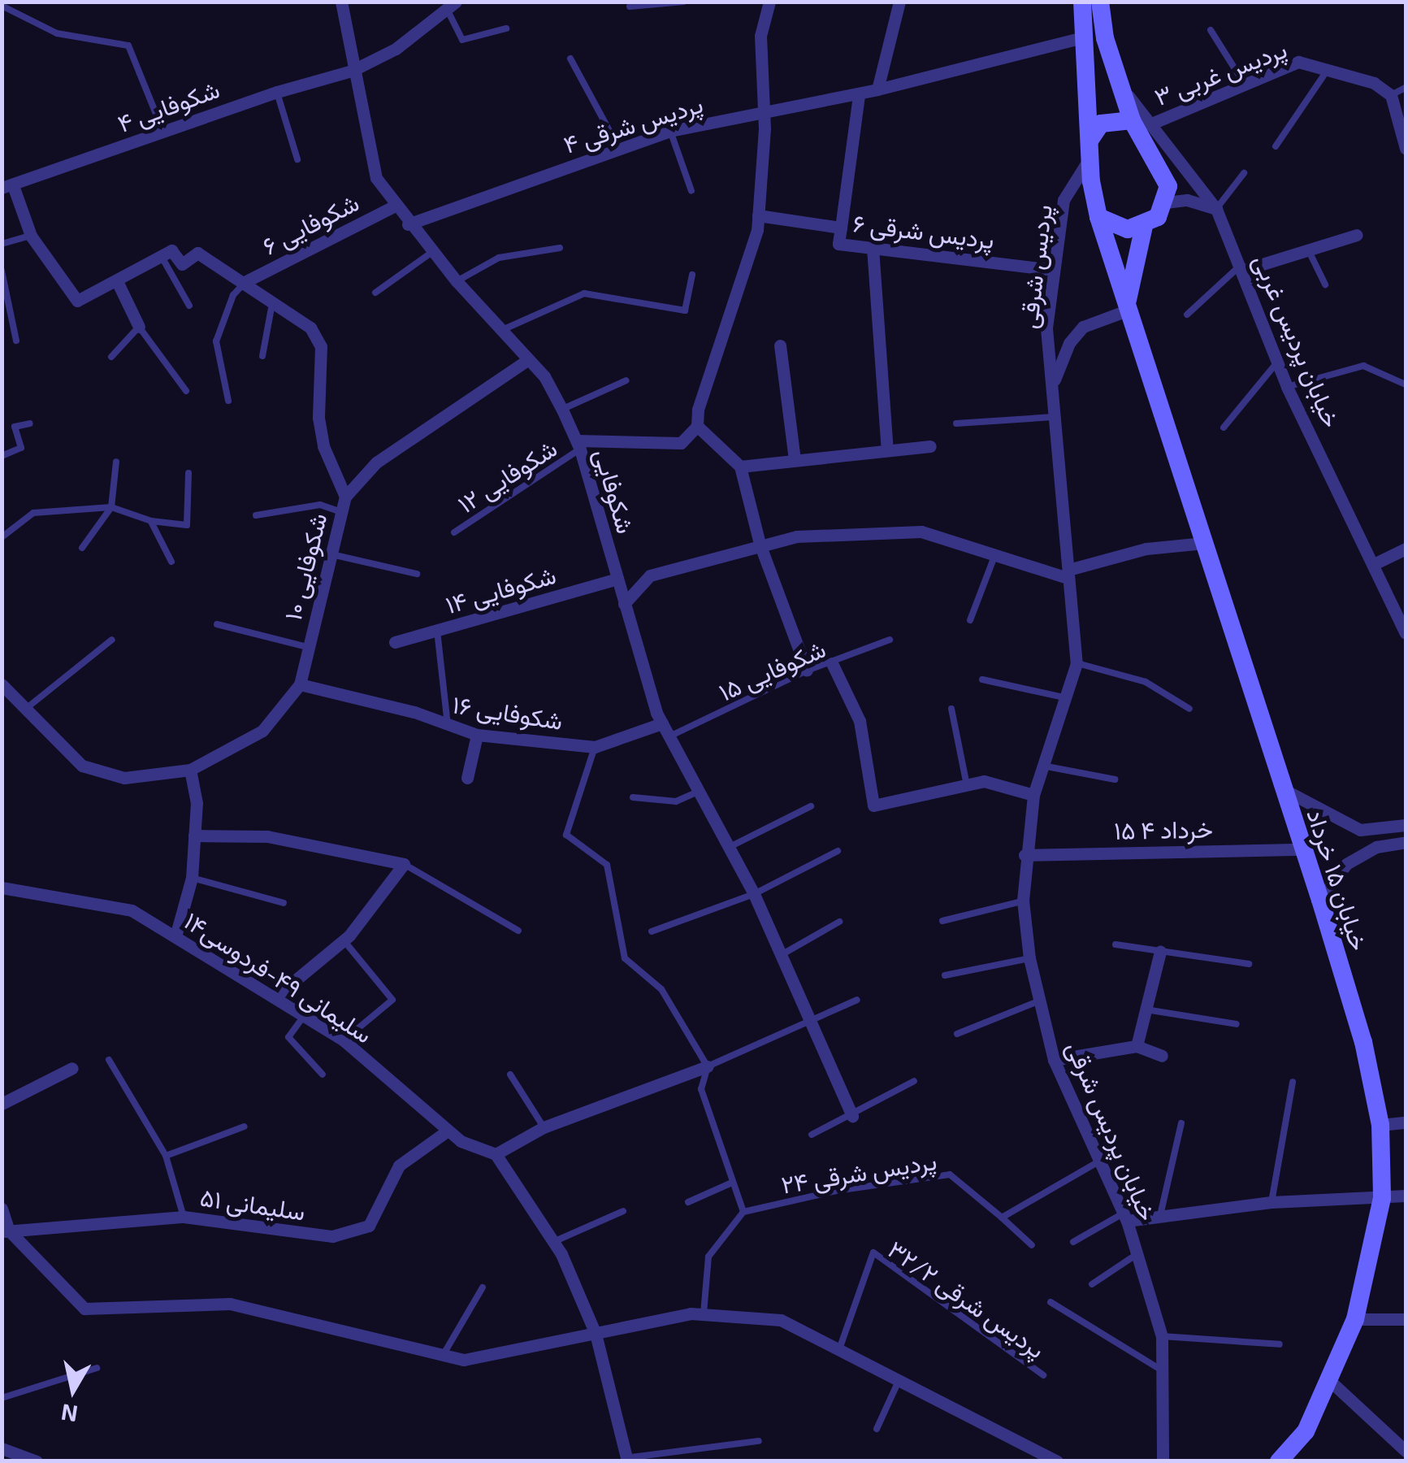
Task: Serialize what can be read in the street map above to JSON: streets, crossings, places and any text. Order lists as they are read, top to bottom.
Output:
{
  "streets": {
    "street": [
      "پردیس غربی ۳",
      "شکوفایی ۴",
      "پردیس شرقی ۴",
      "شکوفایی ۶",
      "پردیس شرقی ۶",
      "پردیس شرقی",
      "خیابان پردیس غربی",
      "شکوفایی",
      "شکوفایی ۱۰",
      "شکوفایی ۱۴",
      "شکوفایی ۱۶",
      "۱۵ خرداد ۴",
      "خیابان ۱۵ خرداد",
      "سلیمانی ۴۹-فردوسی۱۴",
      "خیابان پردیس شرقی",
      "سلیمانی ۵۱"
    ],
    "lane": [
      "شکوفایی ۱۲",
      "شکوفایی ۱۵",
      "پردیس شرقی ۲۴",
      "پردیس شرقی ۳۲/۲"
    ]
  },
  "crossings": [
    ["پردیس غربی ۳", "پردیس شرقی"],
    ["پردیس غربی ۳", "خیابان پردیس غربی"],
    ["پردیس غربی ۳", "خیابان ۱۵ خرداد"],
    ["شکوفایی ۴", "شکوفایی"],
    ["پردیس شرقی ۴", "شکوفایی"],
    ["شکوفایی ۶", "شکوفایی"],
    ["پردیس شرقی ۶", "پردیس شرقی"],
    ["پردیس شرقی", "خیابان پردیس غربی"],
    ["پردیس شرقی", "خیابان ۱۵ خرداد"],
    ["پردیس شرقی", "خیابان پردیس شرقی"],
    ["خیابان پردیس غربی", "خیابان ۱۵ خرداد"],
    ["شکوفایی ۱۲", "شکوفایی"],
    ["شکوفایی", "شکوفایی ۱۰"],
    ["شکوفایی", "شکوفایی ۱۴"],
    ["شکوفایی", "شکوفایی ۱۵"],
    ["شکوفایی", "شکوفایی ۱۶"],
    ["شکوفایی ۱۰", "شکوفایی ۱۶"],
    ["۱۵ خرداد ۴", "خیابان ۱۵ خرداد"],
    ["۱۵ خرداد ۴", "خیابان پردیس شرقی"],
    ["سلیمانی ۴۹-فردوسی۱۴", "سلیمانی ۵۱"]
  ],
  "north": "bottom"
}
